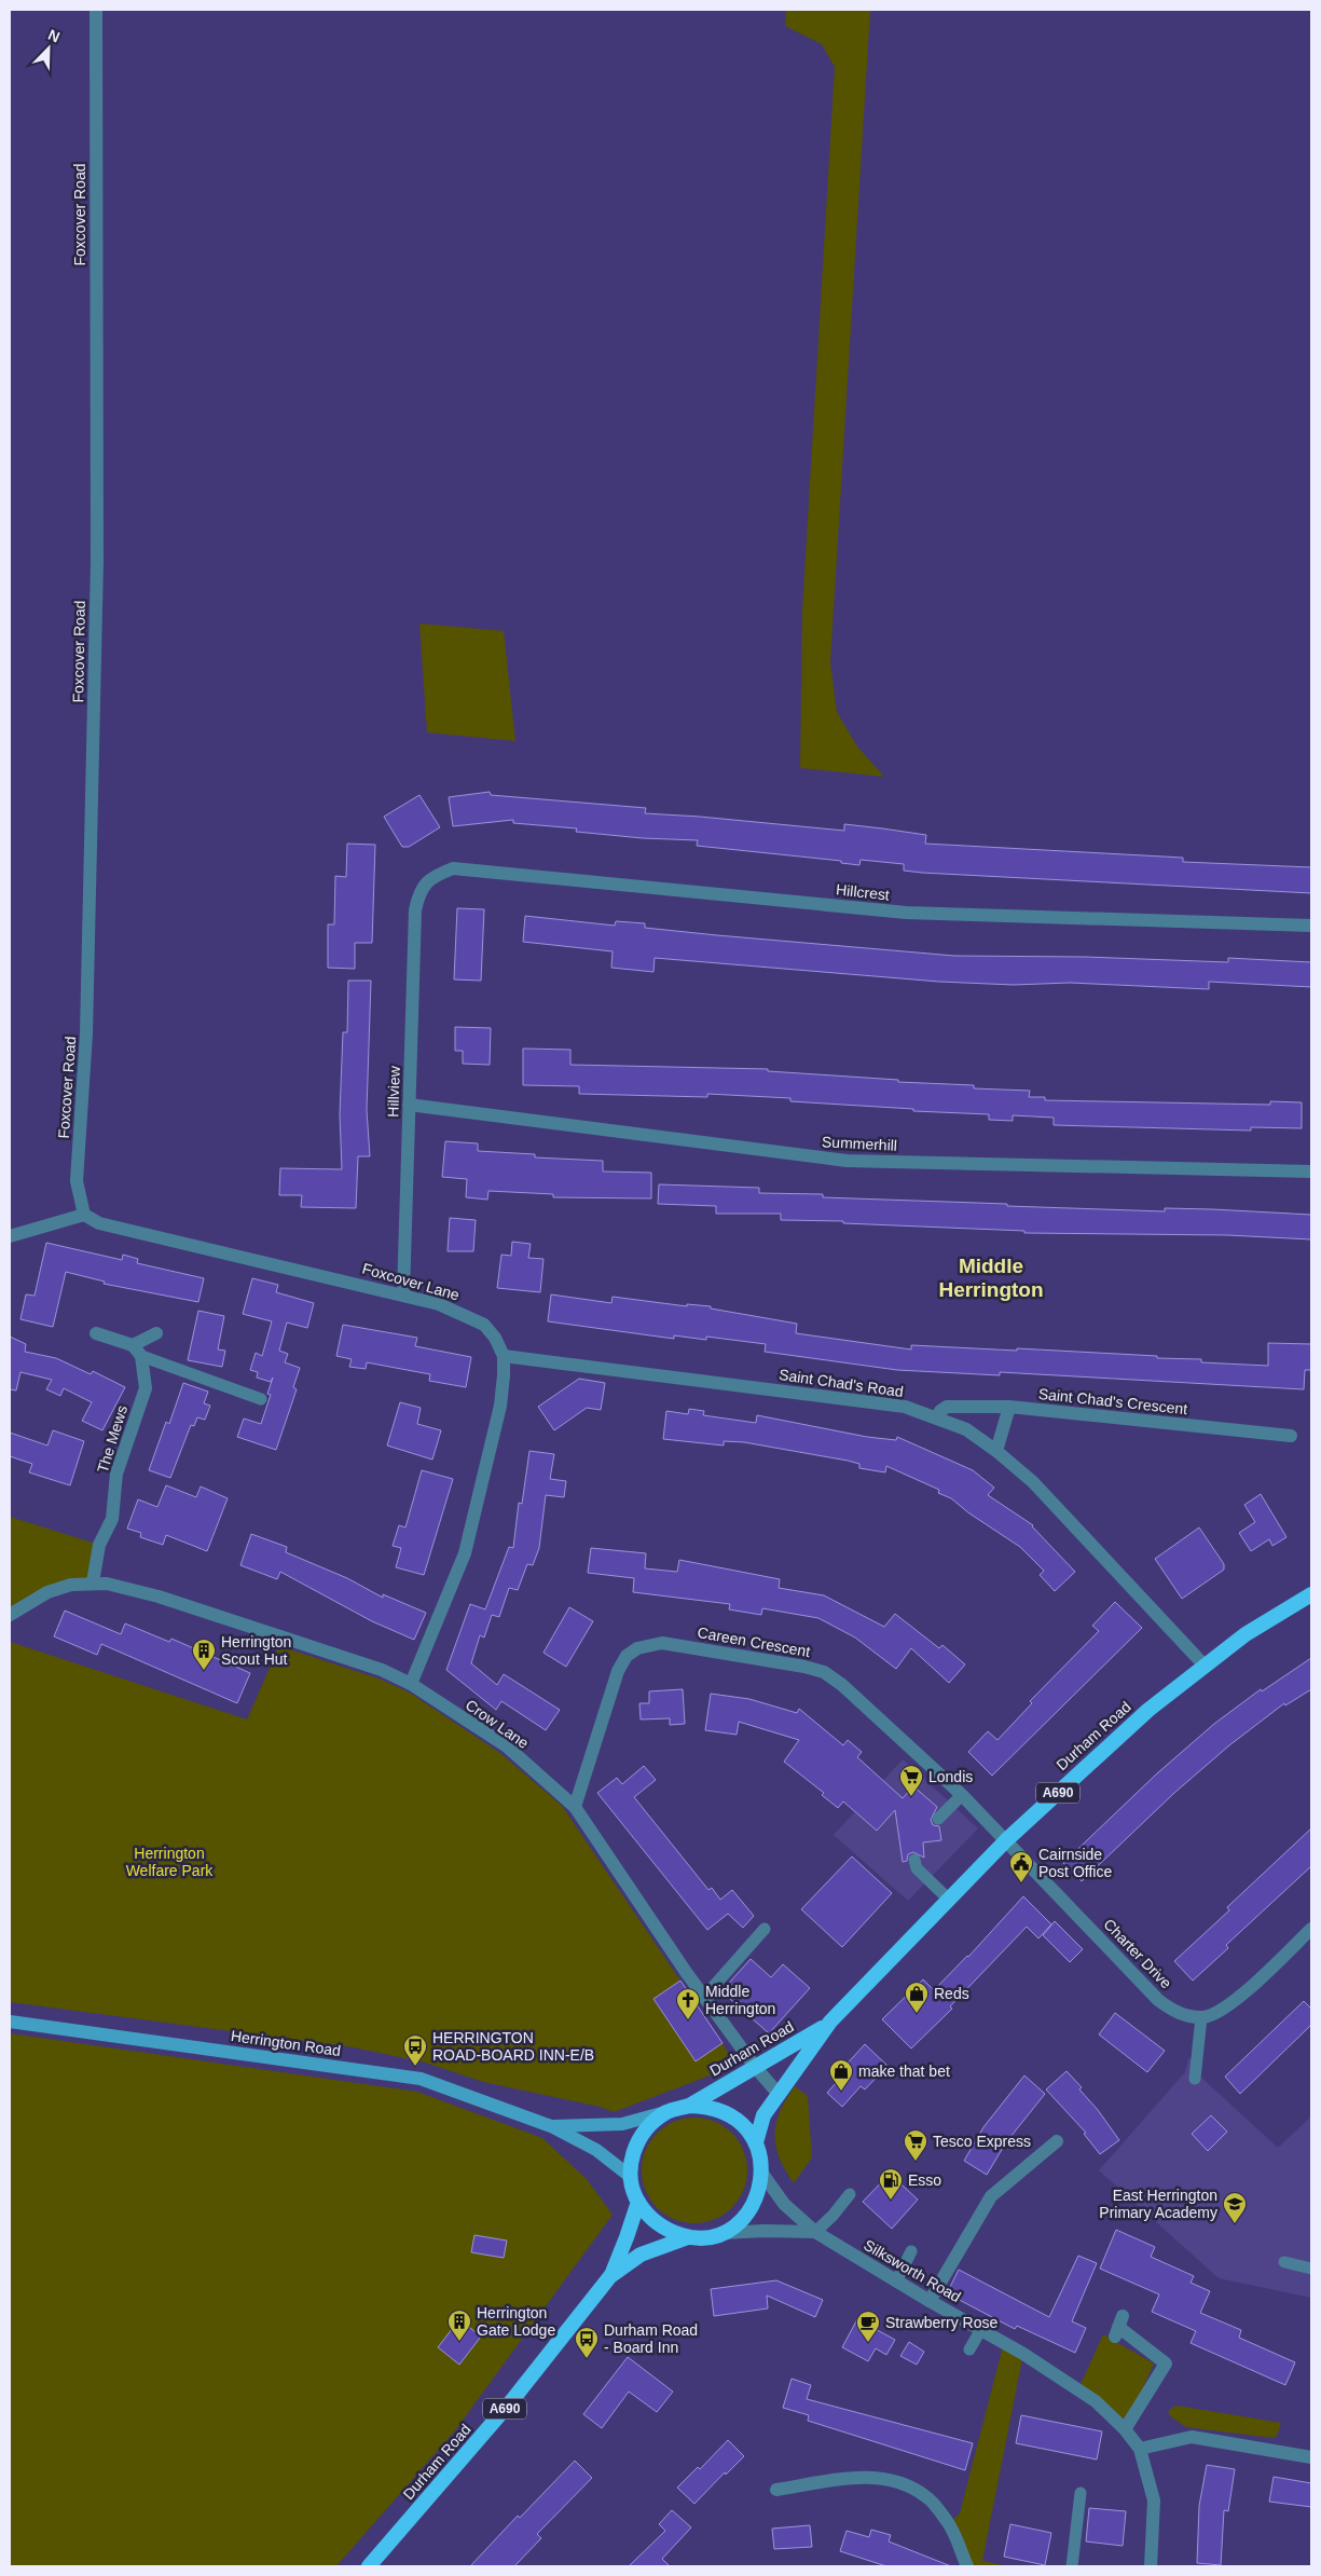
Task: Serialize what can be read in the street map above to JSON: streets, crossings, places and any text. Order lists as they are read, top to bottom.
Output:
{
  "streets": {
    "highway": ["Durham Road", "A690"],
    "main road": ["Herrington Road"],
    "street": [
      "Foxcover Road",
      "Hillcrest",
      "Hillview",
      "Summerhill",
      "Foxcover Lane",
      "Saint Chad's Road",
      "Saint Chad's Crescent",
      "The Mews",
      "Careen Crescent",
      "Crow Lane",
      "Charter Drive",
      "Silksworth Road"
    ]
  },
  "crossings": [
    ["Foxcover Road", "Foxcover Lane"],
    ["Hillcrest", "Hillview"],
    ["Hillview", "Summerhill"],
    ["Hillview", "Foxcover Lane"],
    ["Foxcover Lane", "Saint Chad's Road"],
    ["Saint Chad's Road", "Saint Chad's Crescent"],
    ["Saint Chad's Road", "Durham Road"],
    ["The Mews", "Crow Lane"],
    ["Careen Crescent", "Crow Lane"],
    ["Careen Crescent", "Durham Road"],
    ["Careen Crescent", "Charter Drive"],
    ["Crow Lane", "Durham Road"],
    ["Durham Road", "Charter Drive"],
    ["Durham Road", "Herrington Road"],
    ["Durham Road", "Silksworth Road"],
    ["Herrington Road", "Silksworth Road"]
  ],
  "districts": ["Middle Herrington"],
  "parks": ["Herrington Welfare Park"],
  "places": {
    "building": ["Herrington Scout Hut", "Herrington Gate Lodge"],
    "supermarket": ["Londis", "Tesco Express"],
    "public building": ["Cairnside Post Office"],
    "shop": ["Reds", "make that bet"],
    "church": ["Middle Herrington"],
    "bus stop": ["HERRINGTON ROAD-BOARD INN-E/B", "Durham Road - Board Inn"],
    "fuel station": ["Esso"],
    "school or university": ["East Herrington Primary Academy"],
    "cafe": ["Strawberry Rose"]
  },
  "north": "top right"
}
